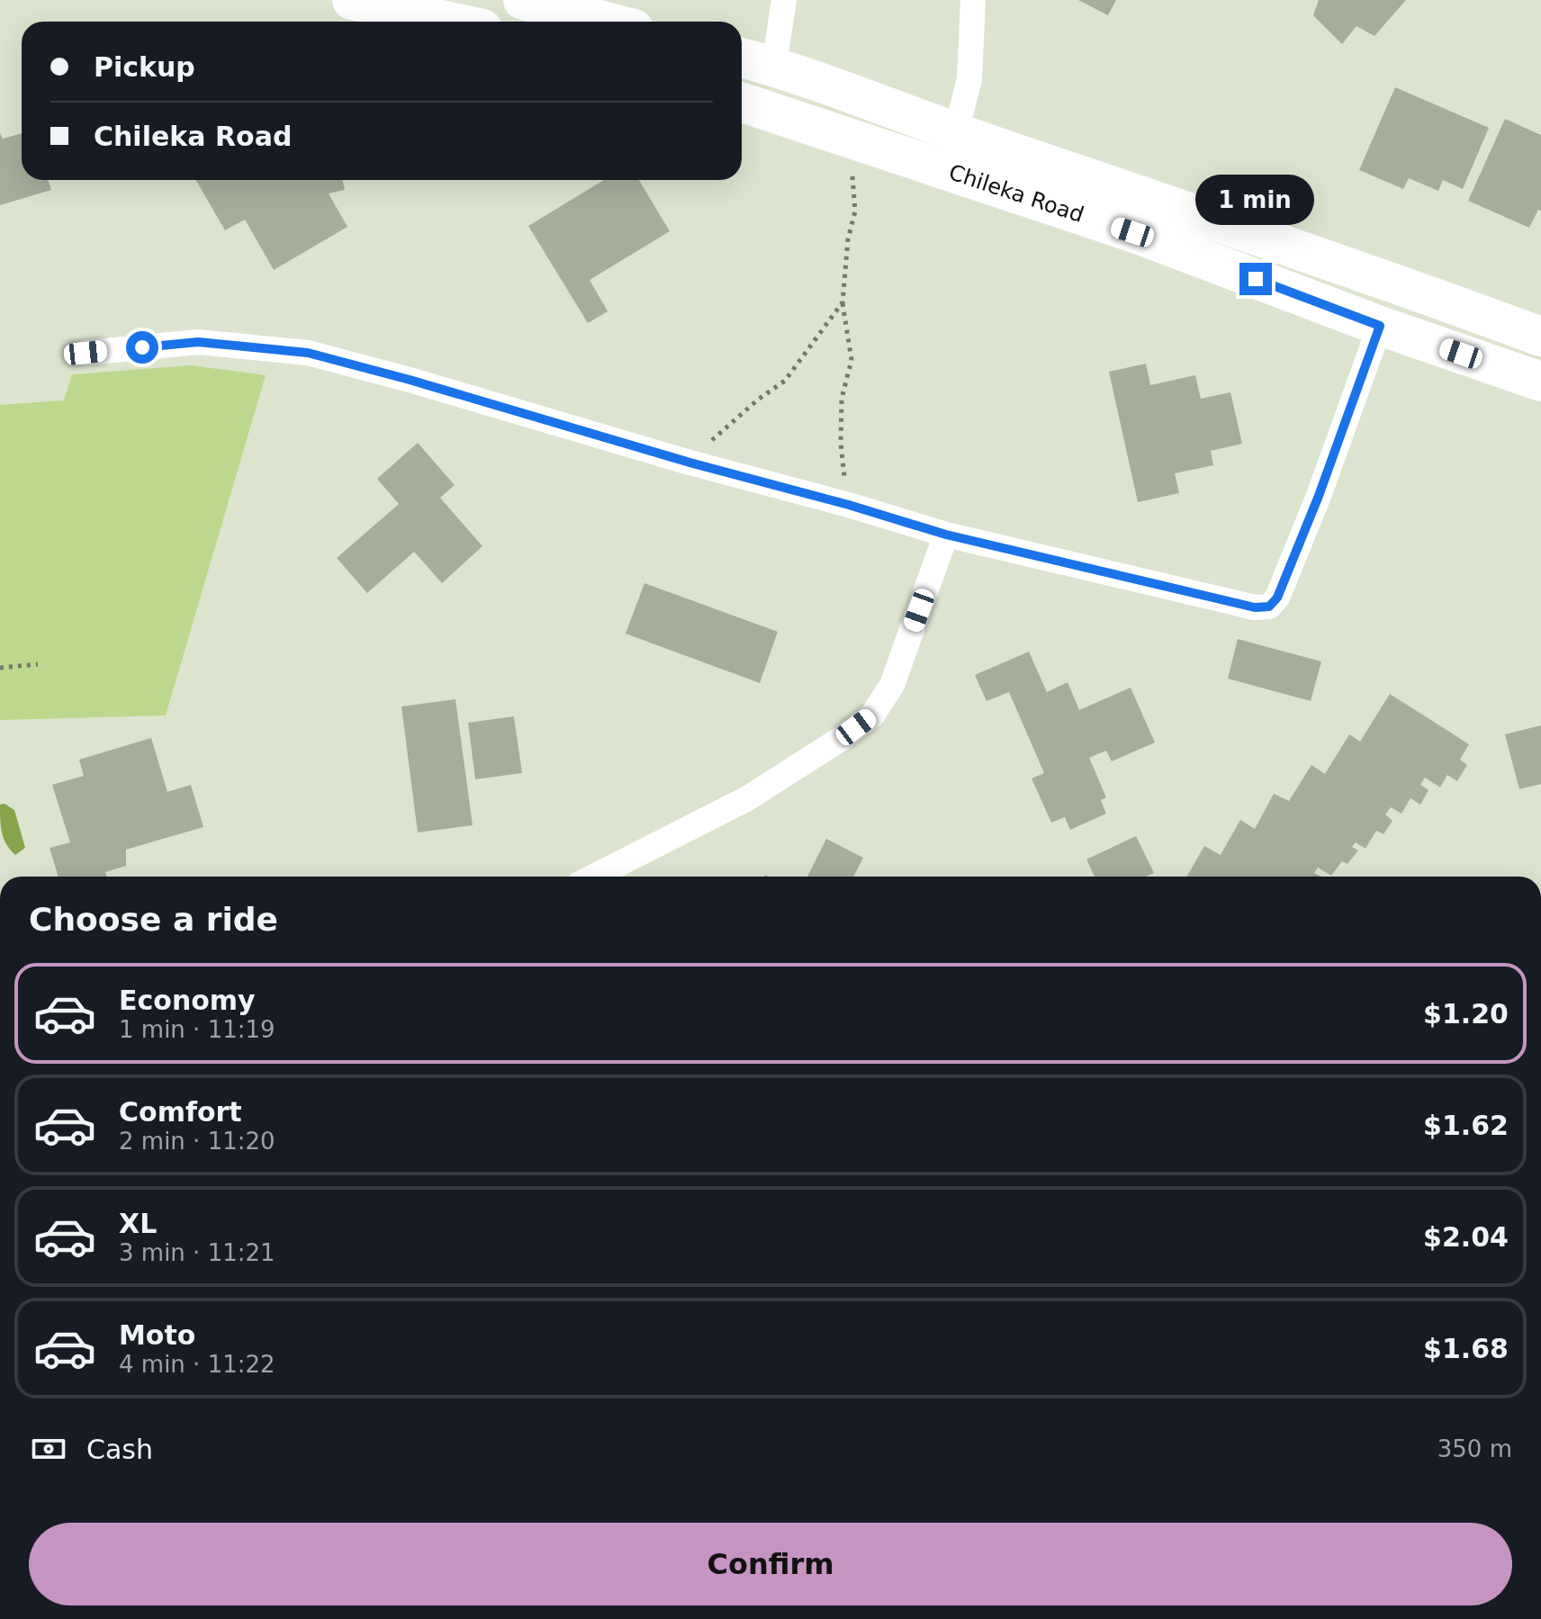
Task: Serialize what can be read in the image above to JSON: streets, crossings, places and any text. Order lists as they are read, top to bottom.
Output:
{
  "streets": {
    "highway": ["Chileka Road"]
  },
  "page": {
    "banner": ["Pickup", "Chileka Road"],
    "bubble": "1 min",
    "heading": "Choose a ride",
    "list": [
      {
        "name": "Economy",
        "note": "1 min · 11:19",
        "value": "$1.20"
      },
      {
        "name": "Comfort",
        "note": "2 min · 11:20",
        "value": "$1.62"
      },
      {
        "name": "XL",
        "note": "3 min · 11:21",
        "value": "$2.04"
      },
      {
        "name": "Moto",
        "note": "4 min · 11:22",
        "value": "$1.68"
      }
    ],
    "pay": ["Cash", "350 m"],
    "buttons": "Confirm"
  }
}
